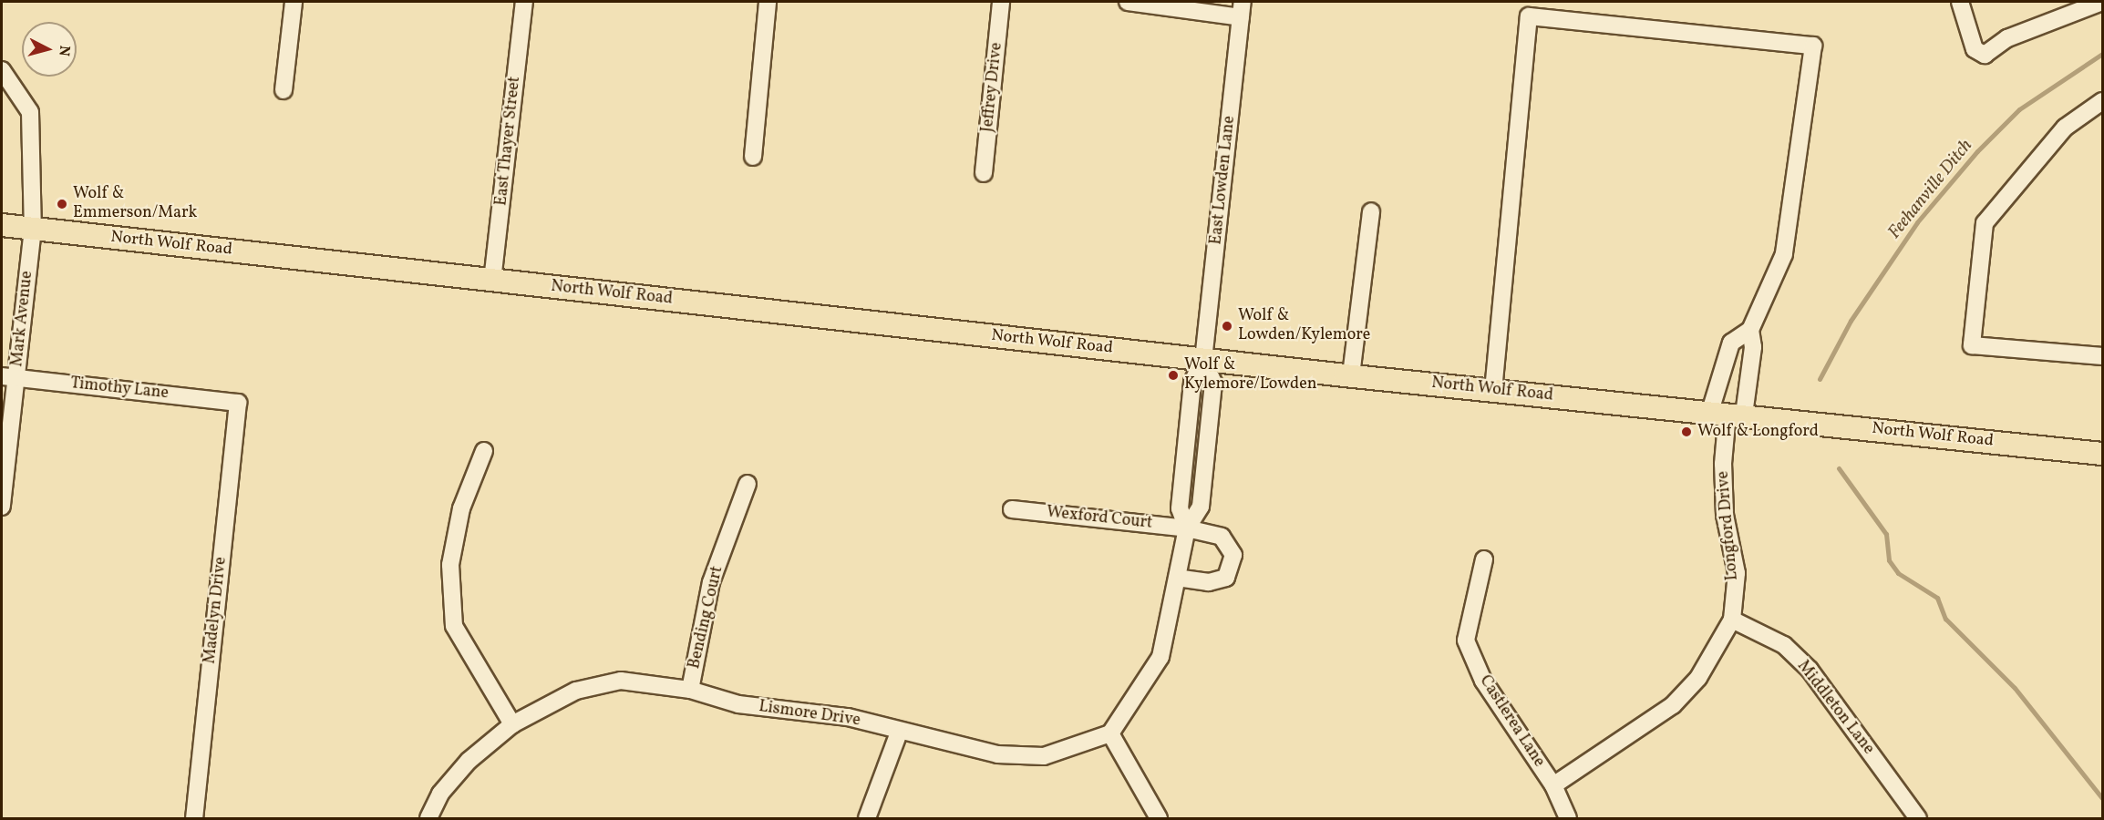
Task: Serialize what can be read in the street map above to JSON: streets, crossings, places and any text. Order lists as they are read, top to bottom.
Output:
{
  "streets": {
    "main road": ["North Wolf Road"],
    "street": [
      "Jeffrey Drive",
      "East Thayer Street",
      "East Lowden Lane",
      "Mark Avenue",
      "Timothy Lane",
      "Wexford Court",
      "Longford Drive",
      "Madelyn Drive",
      "Bending Court",
      "Middleton Lane",
      "Lismore Drive",
      "Castlerea Lane"
    ]
  },
  "crossings": [
    ["East Thayer Street", "North Wolf Road"],
    ["East Lowden Lane", "North Wolf Road"],
    ["East Lowden Lane", "Wexford Court"],
    ["North Wolf Road", "Mark Avenue"],
    ["North Wolf Road", "Longford Drive"],
    ["Mark Avenue", "Timothy Lane"],
    ["Timothy Lane", "Madelyn Drive"],
    ["Longford Drive", "Middleton Lane"],
    ["Longford Drive", "Castlerea Lane"],
    ["Bending Court", "Lismore Drive"]
  ],
  "water": ["Feehanville Ditch"],
  "places": [
    "Wolf & Emmerson/Mark",
    "Wolf & Lowden/Kylemore",
    "Wolf & Kylemore/Lowden",
    "Wolf & Longford"
  ],
  "north": "right"
}
